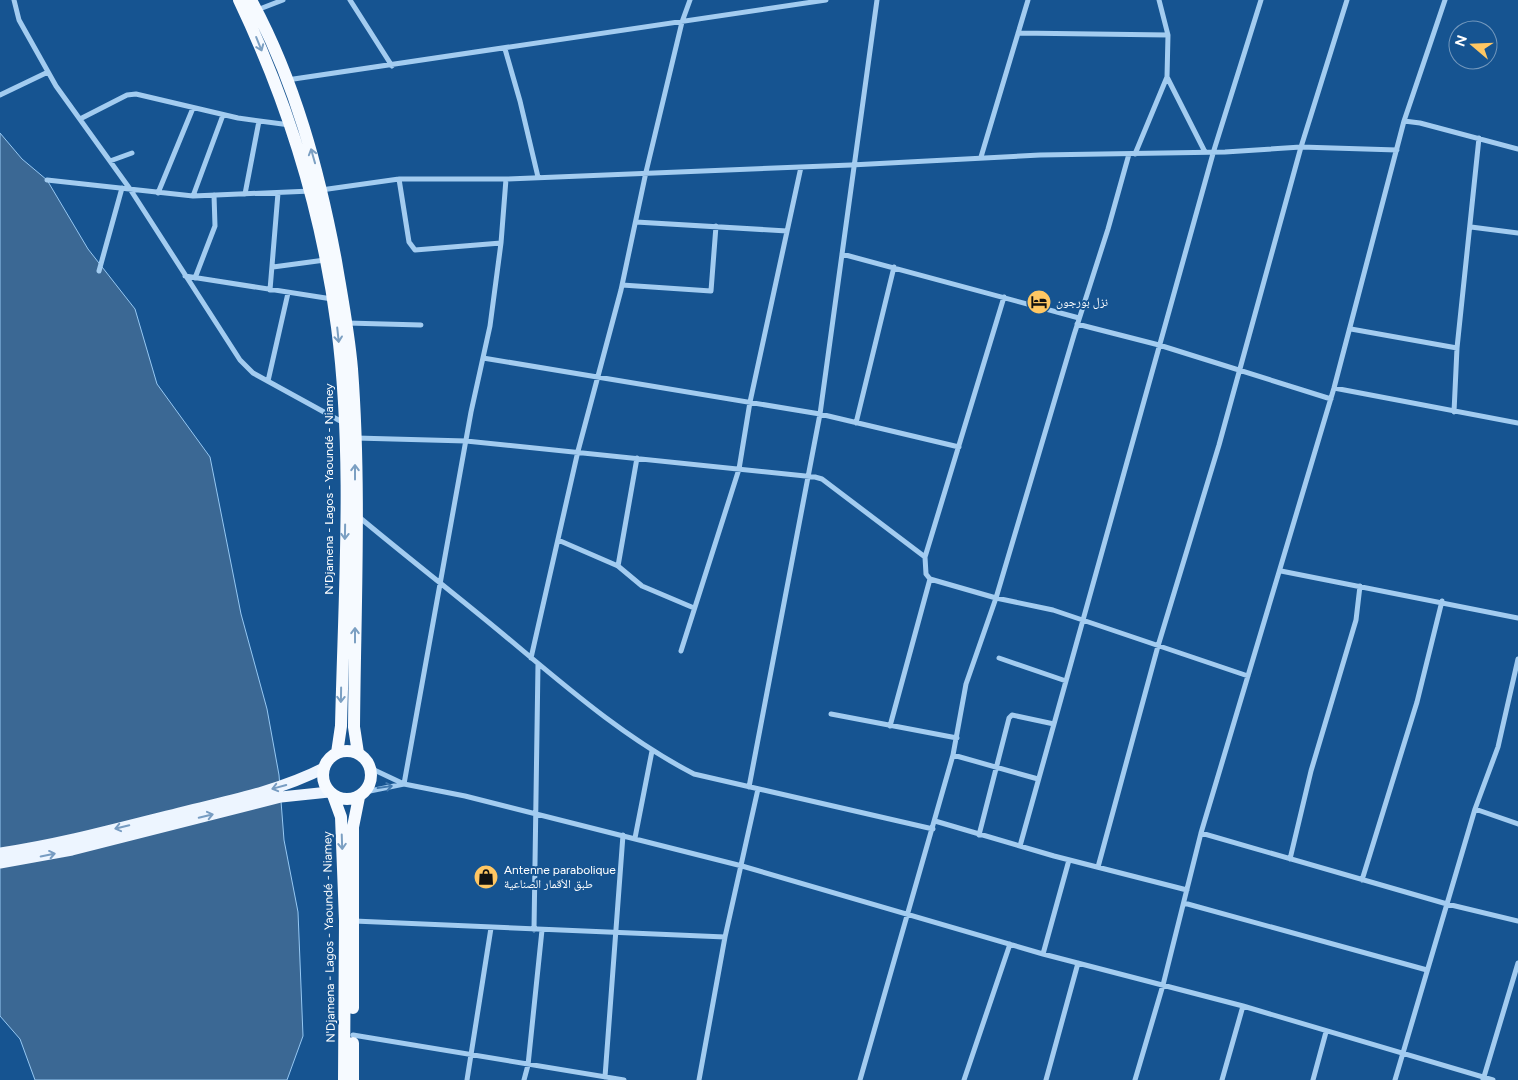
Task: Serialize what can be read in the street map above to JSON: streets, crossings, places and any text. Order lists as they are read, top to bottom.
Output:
{
  "streets": {
    "highway": ["N'Djamena - Lagos - Yaoundé - Niamey"]
  },
  "places": {
    "hotel": ["نزل بورجون"],
    "shop": ["Antenne parabolique طبق الأقمار الصناعية"]
  },
  "north": "left"
}
